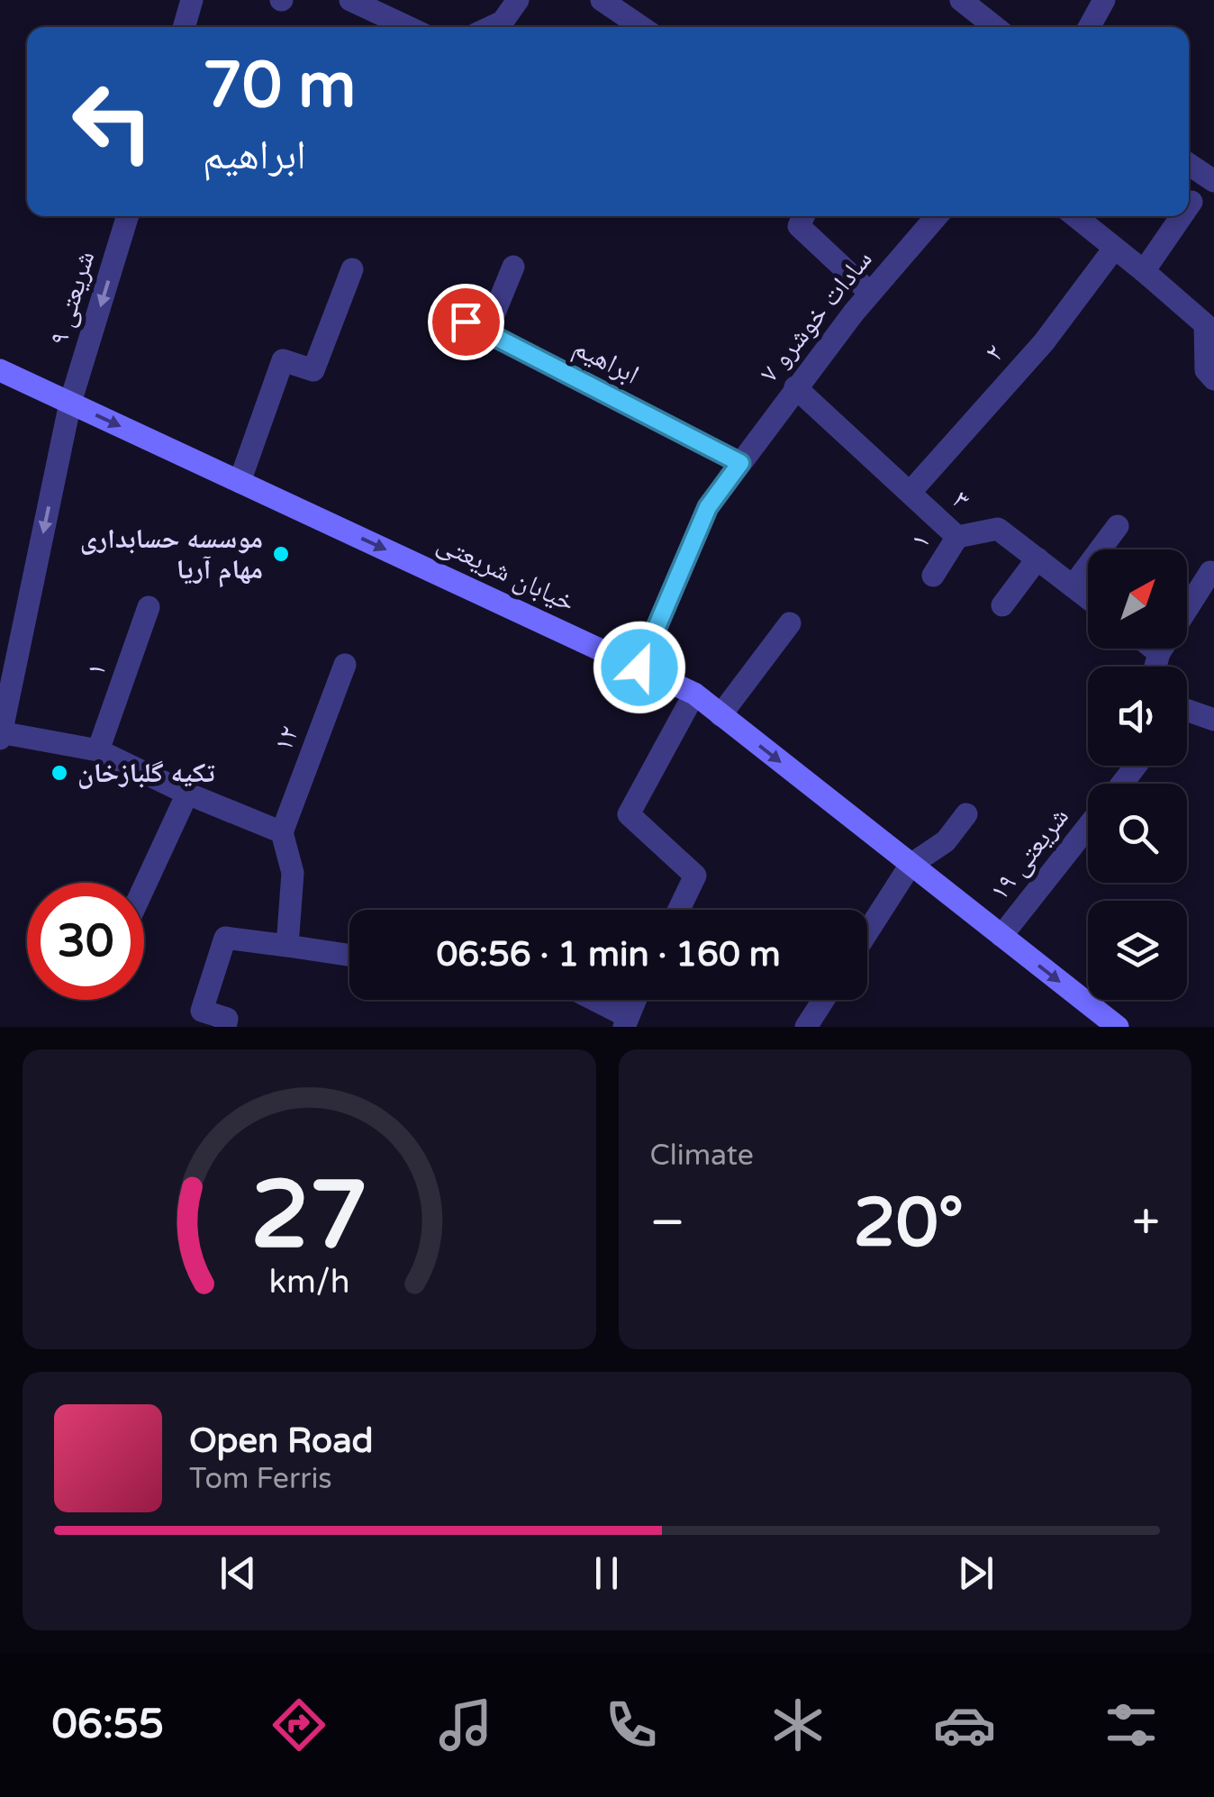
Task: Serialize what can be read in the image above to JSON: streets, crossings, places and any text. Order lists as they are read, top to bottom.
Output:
{
  "streets": {
    "main road": ["خیابان شریعتی"],
    "street": [
      "شریعتی ۹",
      "سادات خوشرو ۷",
      "۲",
      "ابراهیم",
      "۳",
      "۱",
      "۱۲",
      "شریعتی ۱۹"
    ]
  },
  "crossings": [
    ["شریعتی ۹", "خیابان شریعتی"],
    ["سادات خوشرو ۷", "ابراهیم"],
    ["سادات خوشرو ۷", "۳"],
    ["سادات خوشرو ۷", "خیابان شریعتی"],
    ["۲", "۳"],
    ["۳", "۱"],
    ["خیابان شریعتی", "شریعتی ۱۹"]
  ],
  "one_way": ["شریعتی ۹", "خیابان شریعتی"],
  "places": ["موسسه حسابداری مهام آریا", "تکیه گلبازخان"],
  "north": "top right",
  "page": {
    "turn": ["70 m", "ابراهیم"],
    "limit": "30",
    "trip": "06:56 · 1 min · 160 m",
    "tile": "Climate",
    "heat": ["−", "20°", "+"],
    "song": ["Open Road", "Tom Ferris"],
    "tabs": "06:55",
    "gauge": ["27", "km/h"]
  }
}
